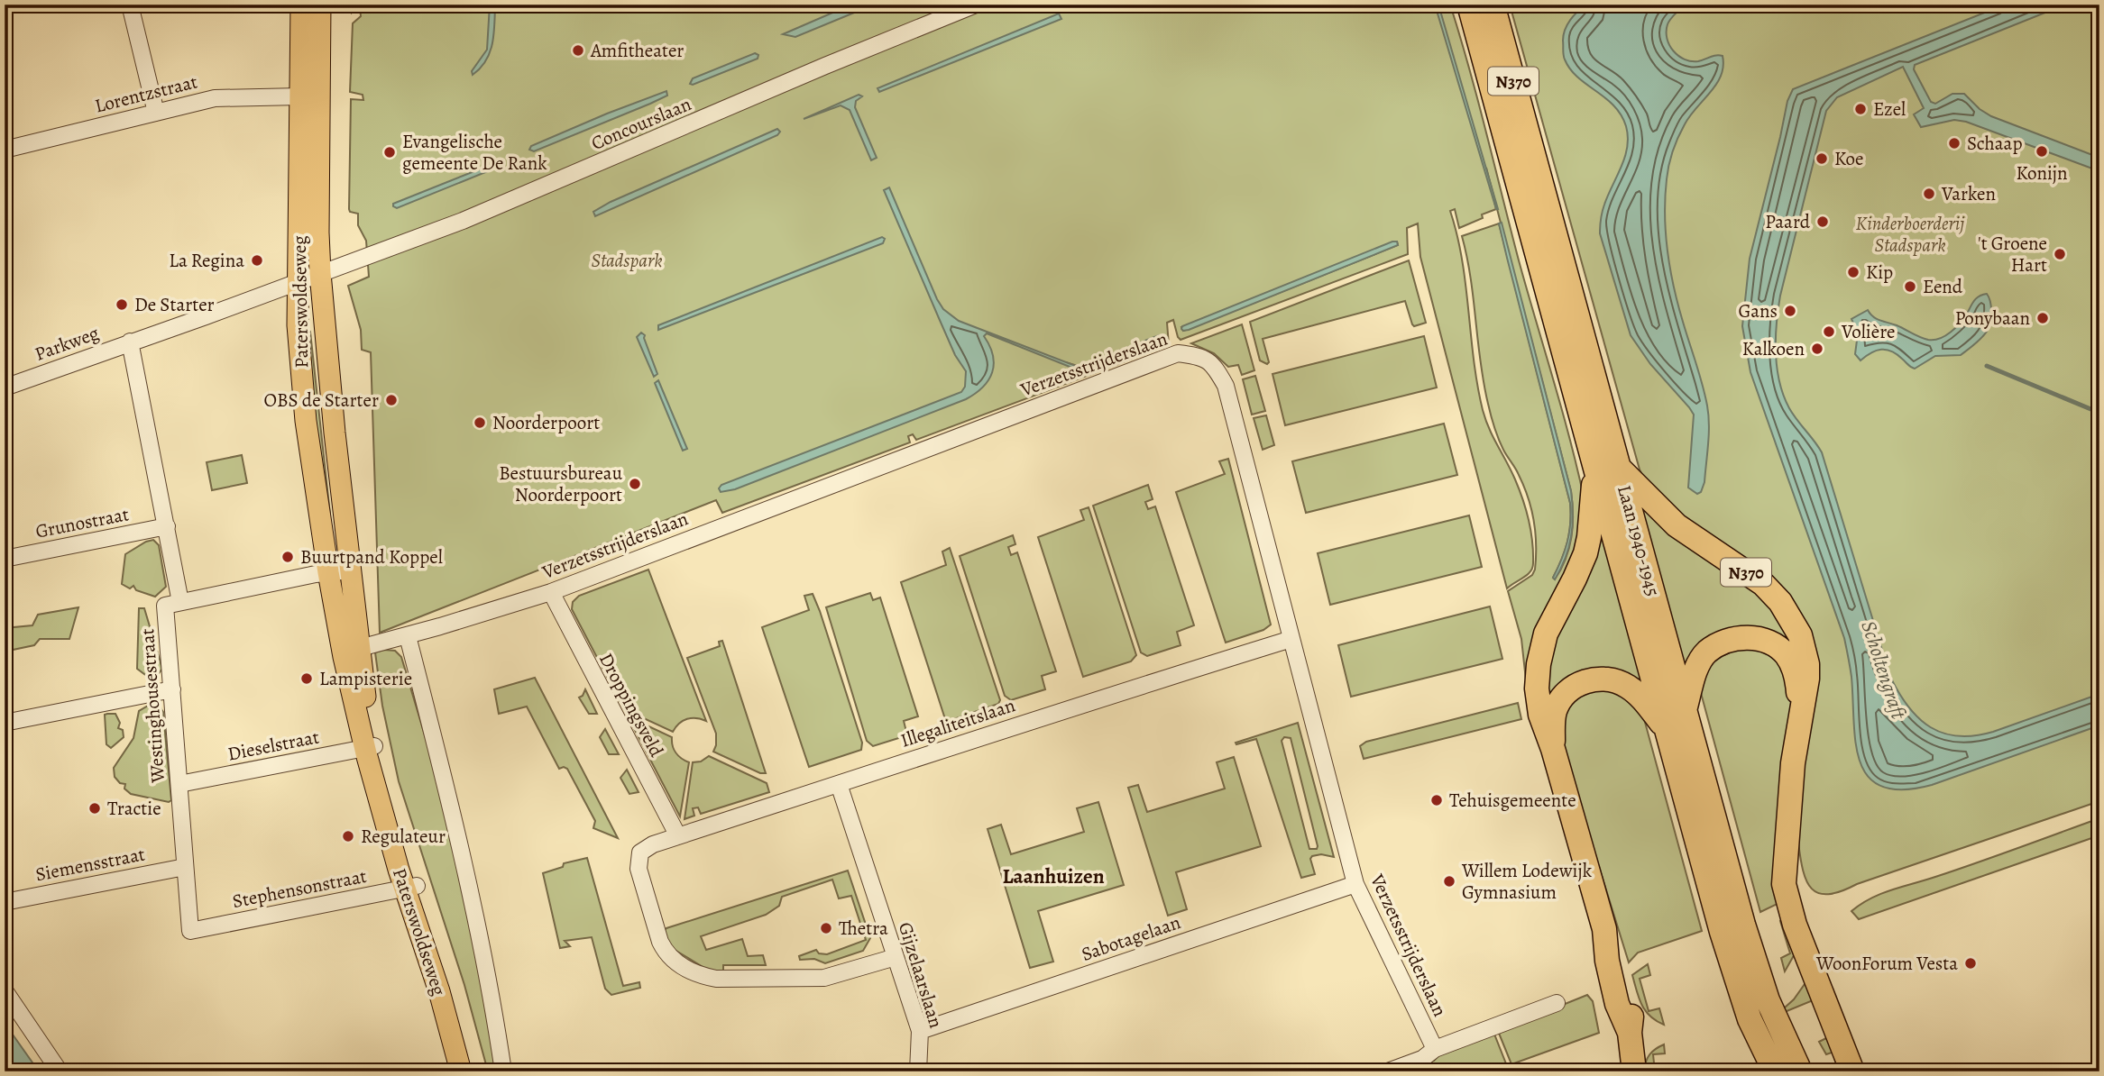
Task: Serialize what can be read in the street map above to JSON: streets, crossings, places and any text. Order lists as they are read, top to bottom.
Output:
{
  "streets": {
    "highway": ["N370", "Laan 1940-1945"],
    "main road": ["Paterswoldseweg"],
    "street": [
      "Lorentzstraat",
      "Concourslaan",
      "Parkweg",
      "Verzetsstrijderslaan",
      "Grunostraat",
      "Droppingsveld",
      "Westinghousestraat",
      "Illegaliteitslaan",
      "Dieselstraat",
      "Siemensstraat",
      "Stephensonstraat",
      "Sabotagelaan",
      "Gijzelaarslaan"
    ]
  },
  "crossings": [
    ["N370", "Laan 1940-1945"],
    ["Lorentzstraat", "Paterswoldseweg"],
    ["Concourslaan", "Paterswoldseweg"],
    ["Concourslaan", "Parkweg"],
    ["Paterswoldseweg", "Parkweg"],
    ["Paterswoldseweg", "Verzetsstrijderslaan"],
    ["Paterswoldseweg", "Dieselstraat"],
    ["Paterswoldseweg", "Stephensonstraat"],
    ["Verzetsstrijderslaan", "Droppingsveld"],
    ["Verzetsstrijderslaan", "Illegaliteitslaan"],
    ["Verzetsstrijderslaan", "Sabotagelaan"],
    ["Droppingsveld", "Illegaliteitslaan"],
    ["Westinghousestraat", "Dieselstraat"],
    ["Westinghousestraat", "Siemensstraat"],
    ["Westinghousestraat", "Stephensonstraat"],
    ["Illegaliteitslaan", "Gijzelaarslaan"],
    ["Sabotagelaan", "Gijzelaarslaan"]
  ],
  "districts": ["Laanhuizen"],
  "water": ["Scholtengraft"],
  "parks": ["Kinderboerderij Stadspark", "Stadspark"],
  "places": [
    "Amfitheater",
    "Ezel",
    "Schaap",
    "Konijn",
    "Evangelische gemeente De Rank",
    "Koe",
    "Varken",
    "Paard",
    "'t Groene Hart",
    "La Regina",
    "Kip",
    "Eend",
    "De Starter",
    "Gans",
    "Ponybaan",
    "Volière",
    "Kalkoen",
    "OBS de Starter",
    "Noorderpoort",
    "Bestuursbureau Noorderpoort",
    "Buurtpand Koppel",
    "Lampisterie",
    "Tehuisgemeente",
    "Tractie",
    "Regulateur",
    "Willem Lodewijk Gymnasium",
    "Thetra",
    "WoonForum Vesta"
  ]
}
